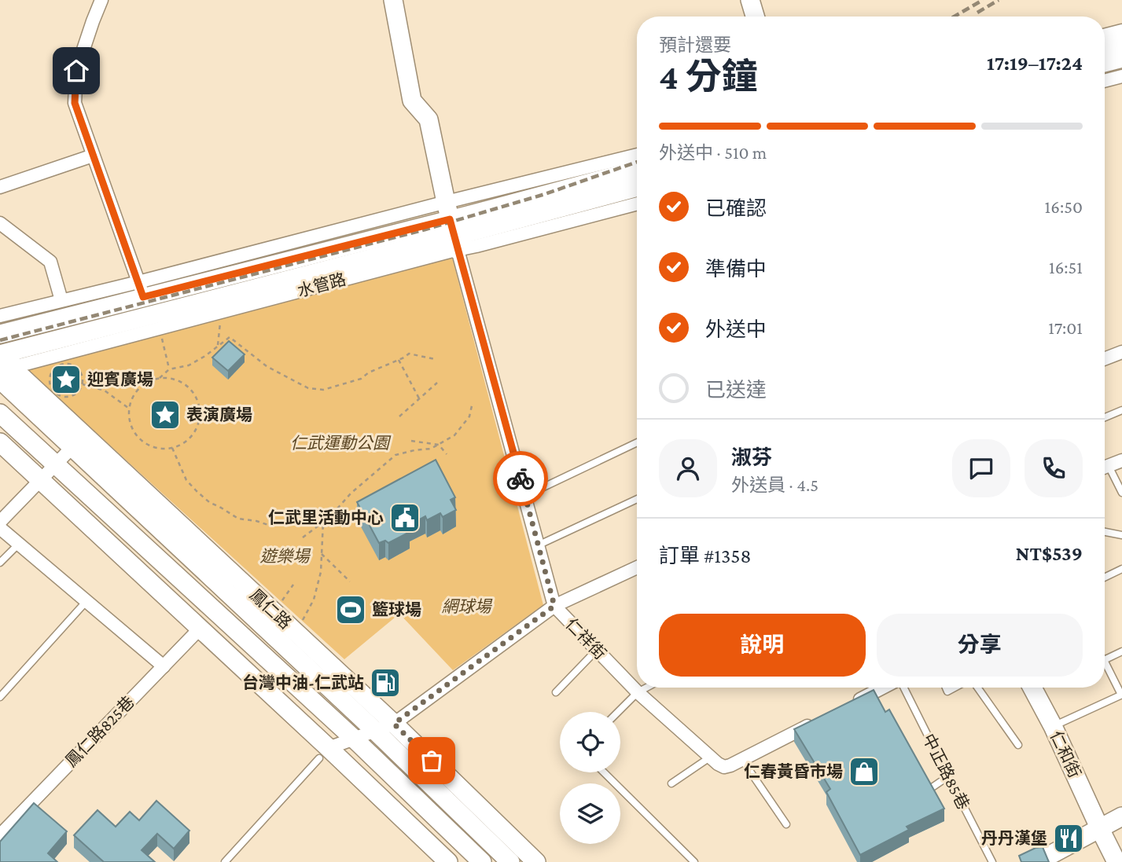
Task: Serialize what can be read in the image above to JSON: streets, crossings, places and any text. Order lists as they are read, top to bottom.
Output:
{
  "streets": {
    "main road": ["水管路", "鳳仁路", "仁和街"],
    "street": ["仁祥街", "鳳仁路825巷"],
    "lane": ["中正路85巷"]
  },
  "crossings": [
    ["水管路", "鳳仁路"],
    ["水管路", "仁祥街"]
  ],
  "parks": ["仁武運動公園", "遊樂場", "網球場"],
  "places": {
    "place": ["迎賓廣場", "表演廣場"],
    "public building": ["仁武里活動中心"],
    "sports": ["籃球場"],
    "fuel station": ["台灣中油-仁武站"],
    "shop": ["仁春黃昏市場"],
    "restaurant": ["丹丹漢堡"]
  },
  "page": {
    "heading": ["4 分鐘", "預計還要", "17:19–17:24"],
    "panel": [
      "淑芬",
      "外送員 · 4.5",
      "訂單 #1358",
      "NT$539"
    ],
    "bar": "外送中 · 510 m",
    "list": [
      ["已確認", "16:50"],
      ["準備中", "16:51"],
      ["外送中", "17:01"],
      "已送達"
    ],
    "buttons": ["說明", "分享"]
  }
}
